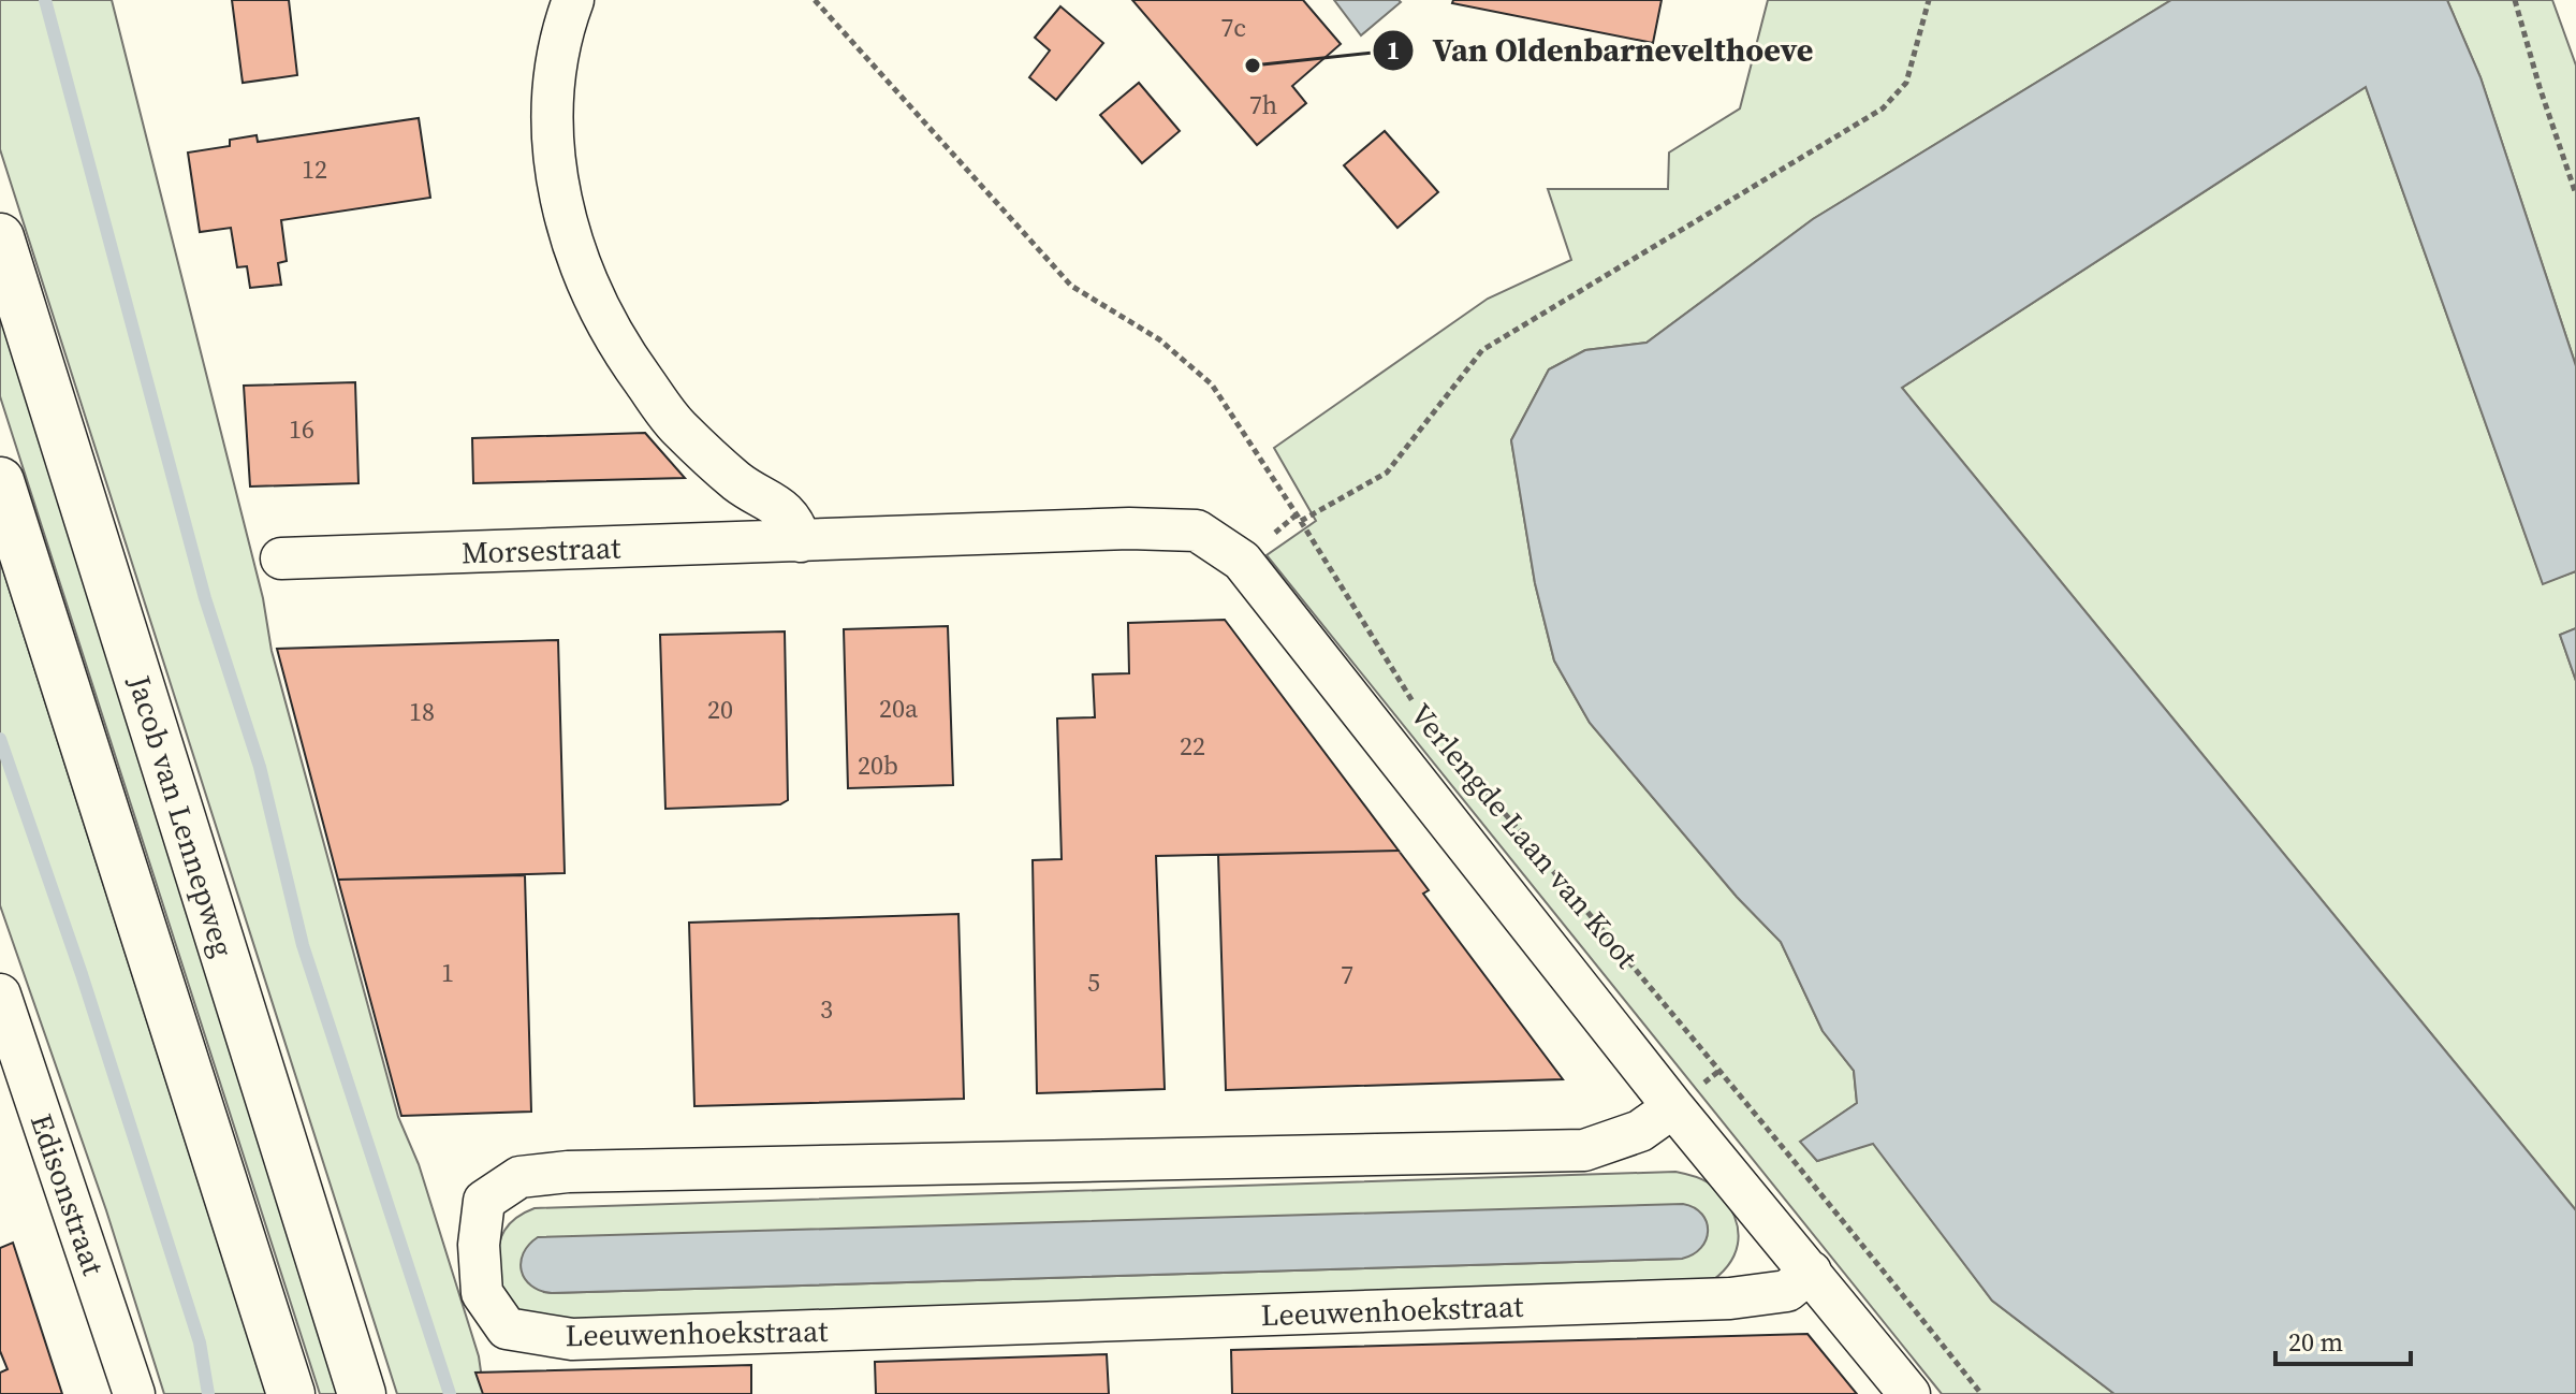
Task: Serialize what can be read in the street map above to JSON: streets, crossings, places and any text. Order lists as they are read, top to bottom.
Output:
{
  "streets": {
    "main road": ["Jacob van Lennepweg"],
    "street": [
      "Morsestraat",
      "Verlengde Laan van Koot",
      "Edisonstraat",
      "Leeuwenhoekstraat"
    ]
  },
  "crossings": [
    ["Morsestraat", "Verlengde Laan van Koot"],
    ["Verlengde Laan van Koot", "Leeuwenhoekstraat"]
  ],
  "places": ["Van Oldenbarnevelthoeve"],
  "house_numbers": [
    "7c",
    "7h",
    "12",
    "16",
    "20a",
    "20",
    "18",
    "22",
    "20b",
    "1",
    "7",
    "5",
    "3"
  ],
  "scale_bar": "20 m"
}
